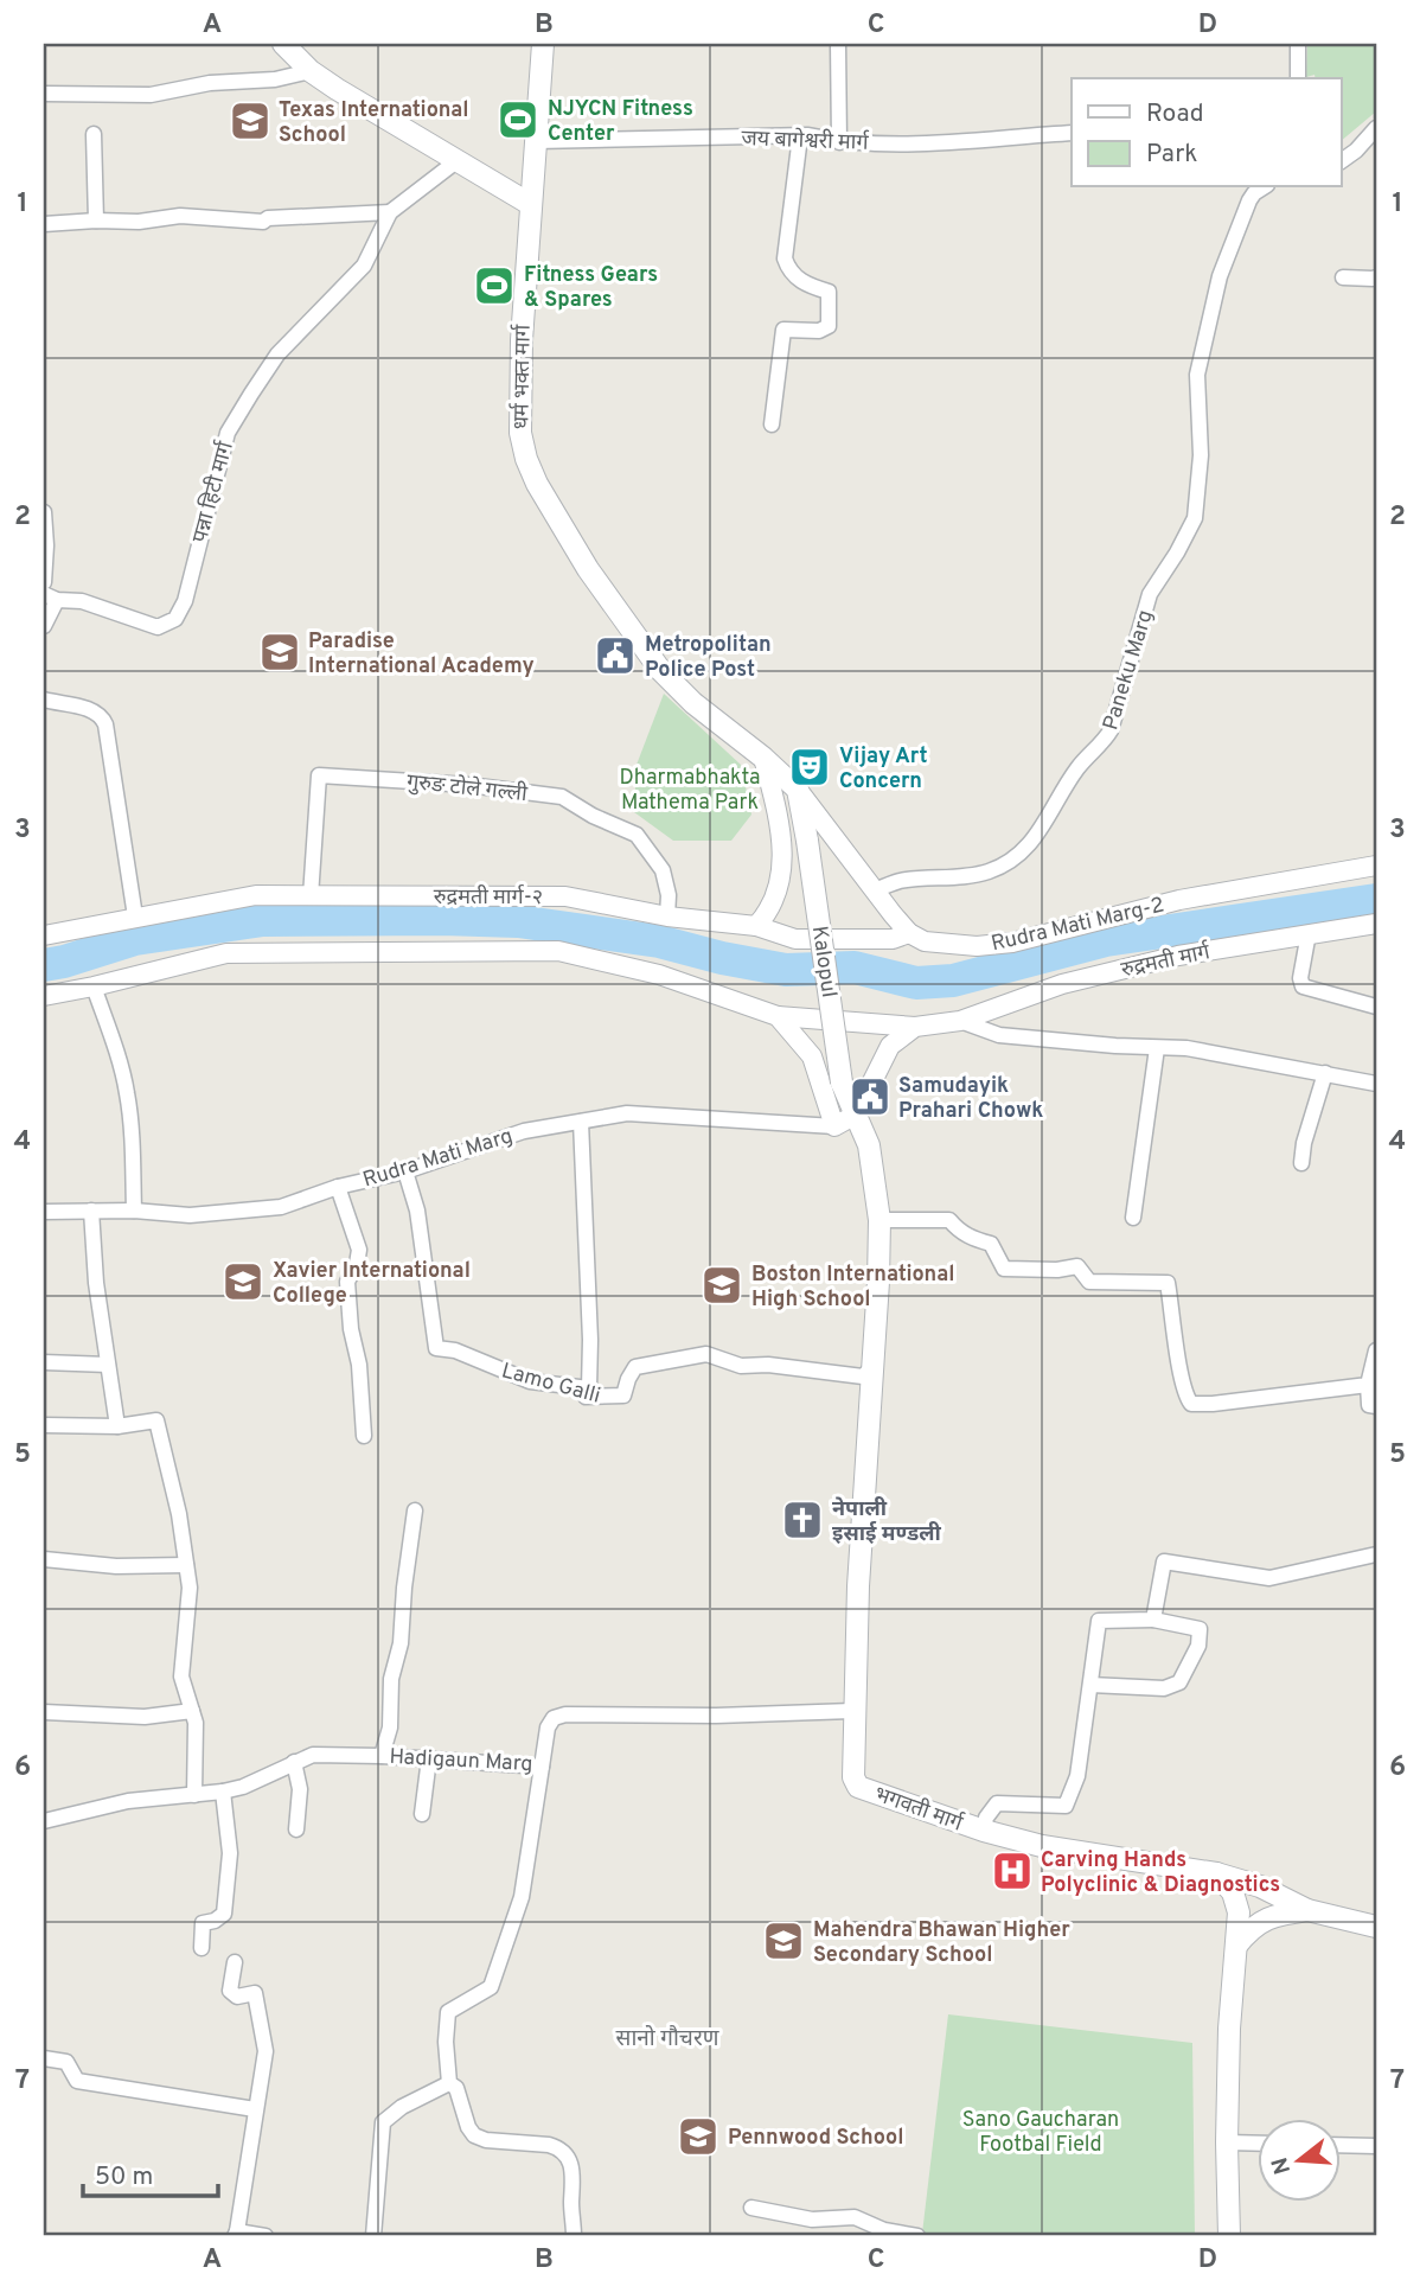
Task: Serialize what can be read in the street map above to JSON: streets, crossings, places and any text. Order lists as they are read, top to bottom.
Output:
{
  "streets": {
    "main road": ["धर्म भक्त मार्ग", "Kalopul", "भगवती मार्ग"],
    "street": [
      "जय बागेश्वरी मार्ग",
      "पन्ना हिटी मार्ग",
      "Paneku Marg",
      "गुरुङ टोले गल्ली",
      "रुद्रमती मार्ग-२",
      "Rudra Mati Marg-2",
      "रुद्रमती मार्ग",
      "Rudra Mati Marg",
      "Lamo Galli",
      "Hadigaun Marg"
    ]
  },
  "crossings": [
    ["धर्म भक्त मार्ग", "Kalopul"],
    ["गुरुङ टोले गल्ली", "रुद्रमती मार्ग-२"],
    ["रुद्रमती मार्ग-२", "Rudra Mati Marg-2"],
    ["Kalopul", "भगवती मार्ग"],
    ["Rudra Mati Marg", "Lamo Galli"],
    ["Lamo Galli", "भगवती मार्ग"],
    ["Hadigaun Marg", "भगवती मार्ग"]
  ],
  "districts": ["सानो गौचरण"],
  "parks": ["Dharmabhakta Mathema Park", "Sano Gaucharan Footbal Field"],
  "places": {
    "sports": ["NJYCN Fitness Center", "Fitness Gears & Spares"],
    "school or university": [
      "Texas International School",
      "Paradise International Academy",
      "Xavier International College",
      "Boston International High School",
      "Mahendra Bhawan Higher Secondary School",
      "Pennwood School"
    ],
    "public building": ["Metropolitan Police Post", "Samudayik Prahari Chowk"],
    "theatre": ["Vijay Art Concern"],
    "church": ["नेपाली इसाई मण्डली"],
    "hospital": ["Carving Hands Polyclinic & Diagnostics"]
  },
  "legend": ["Road", "Park"],
  "scale_bar": "50 m",
  "north": "left",
  "grid": {
    "columns": [
      "A",
      "B",
      "C",
      "D"
    ],
    "rows": [
      "1",
      "2",
      "3",
      "4",
      "5",
      "6",
      "7"
    ]
  }
}
